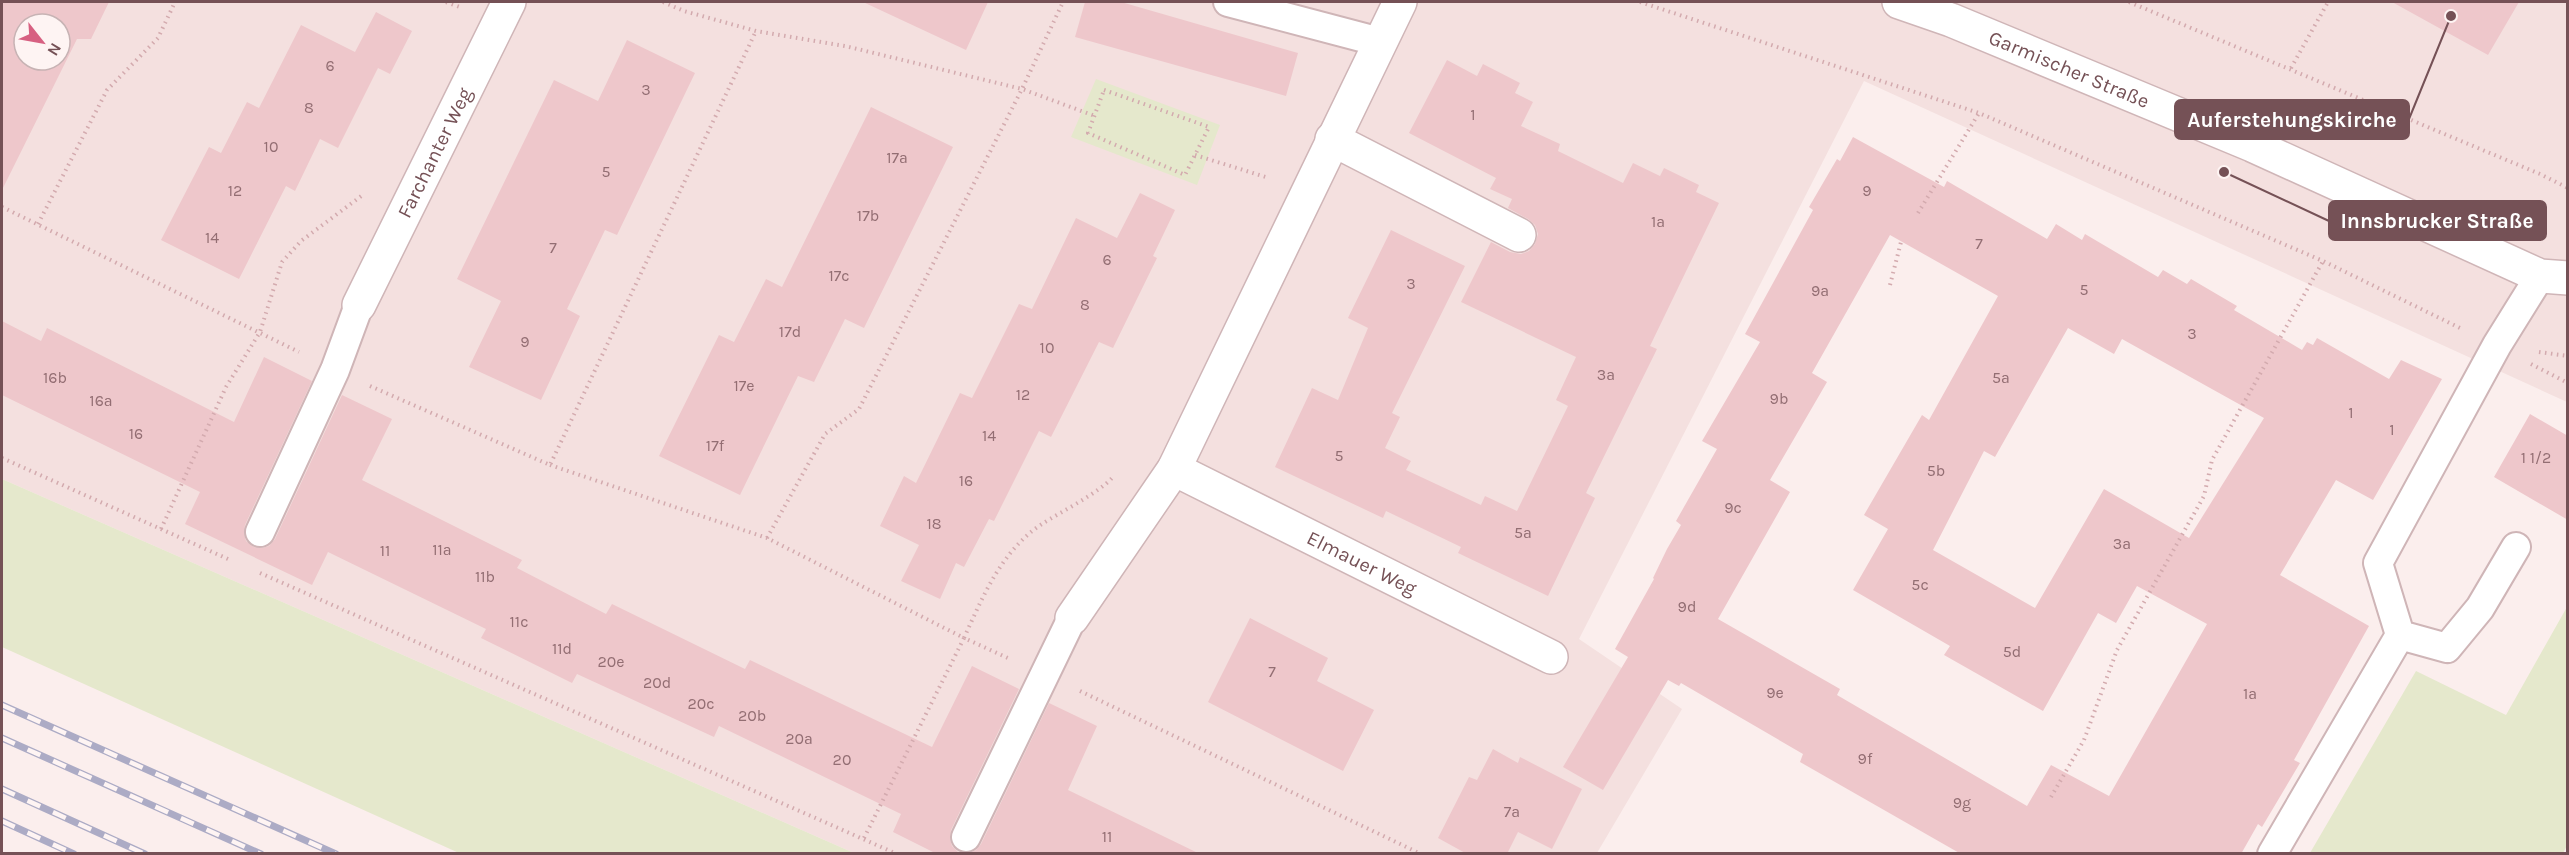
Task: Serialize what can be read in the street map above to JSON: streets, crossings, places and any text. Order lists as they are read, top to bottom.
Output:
{
  "streets": {
    "street": ["Garmischer Straße", "Farchanter Weg", "Elmauer Weg"]
  },
  "places": ["Auferstehungskirche", "Innsbrucker Straße"],
  "house_numbers": [
    "6",
    "3",
    "8",
    "1",
    "10",
    "17a",
    "5",
    "12",
    "9",
    "17b",
    "1a",
    "14",
    "7",
    "7",
    "6",
    "17c",
    "3",
    "5",
    "9a",
    "8",
    "17d",
    "3",
    "9",
    "10",
    "3a",
    "16b",
    "5a",
    "17e",
    "12",
    "9b",
    "16a",
    "1",
    "1",
    "16",
    "14",
    "17f",
    "5",
    "1 1/2",
    "5b",
    "16",
    "9c",
    "18",
    "5a",
    "3a",
    "11a",
    "11",
    "11b",
    "5c",
    "9d",
    "11c",
    "11d",
    "5d",
    "20e",
    "7",
    "20d",
    "9e",
    "1a",
    "20c",
    "20b",
    "20a",
    "9f",
    "20",
    "9g",
    "7a",
    "11"
  ],
  "north": "bottom right"
}
